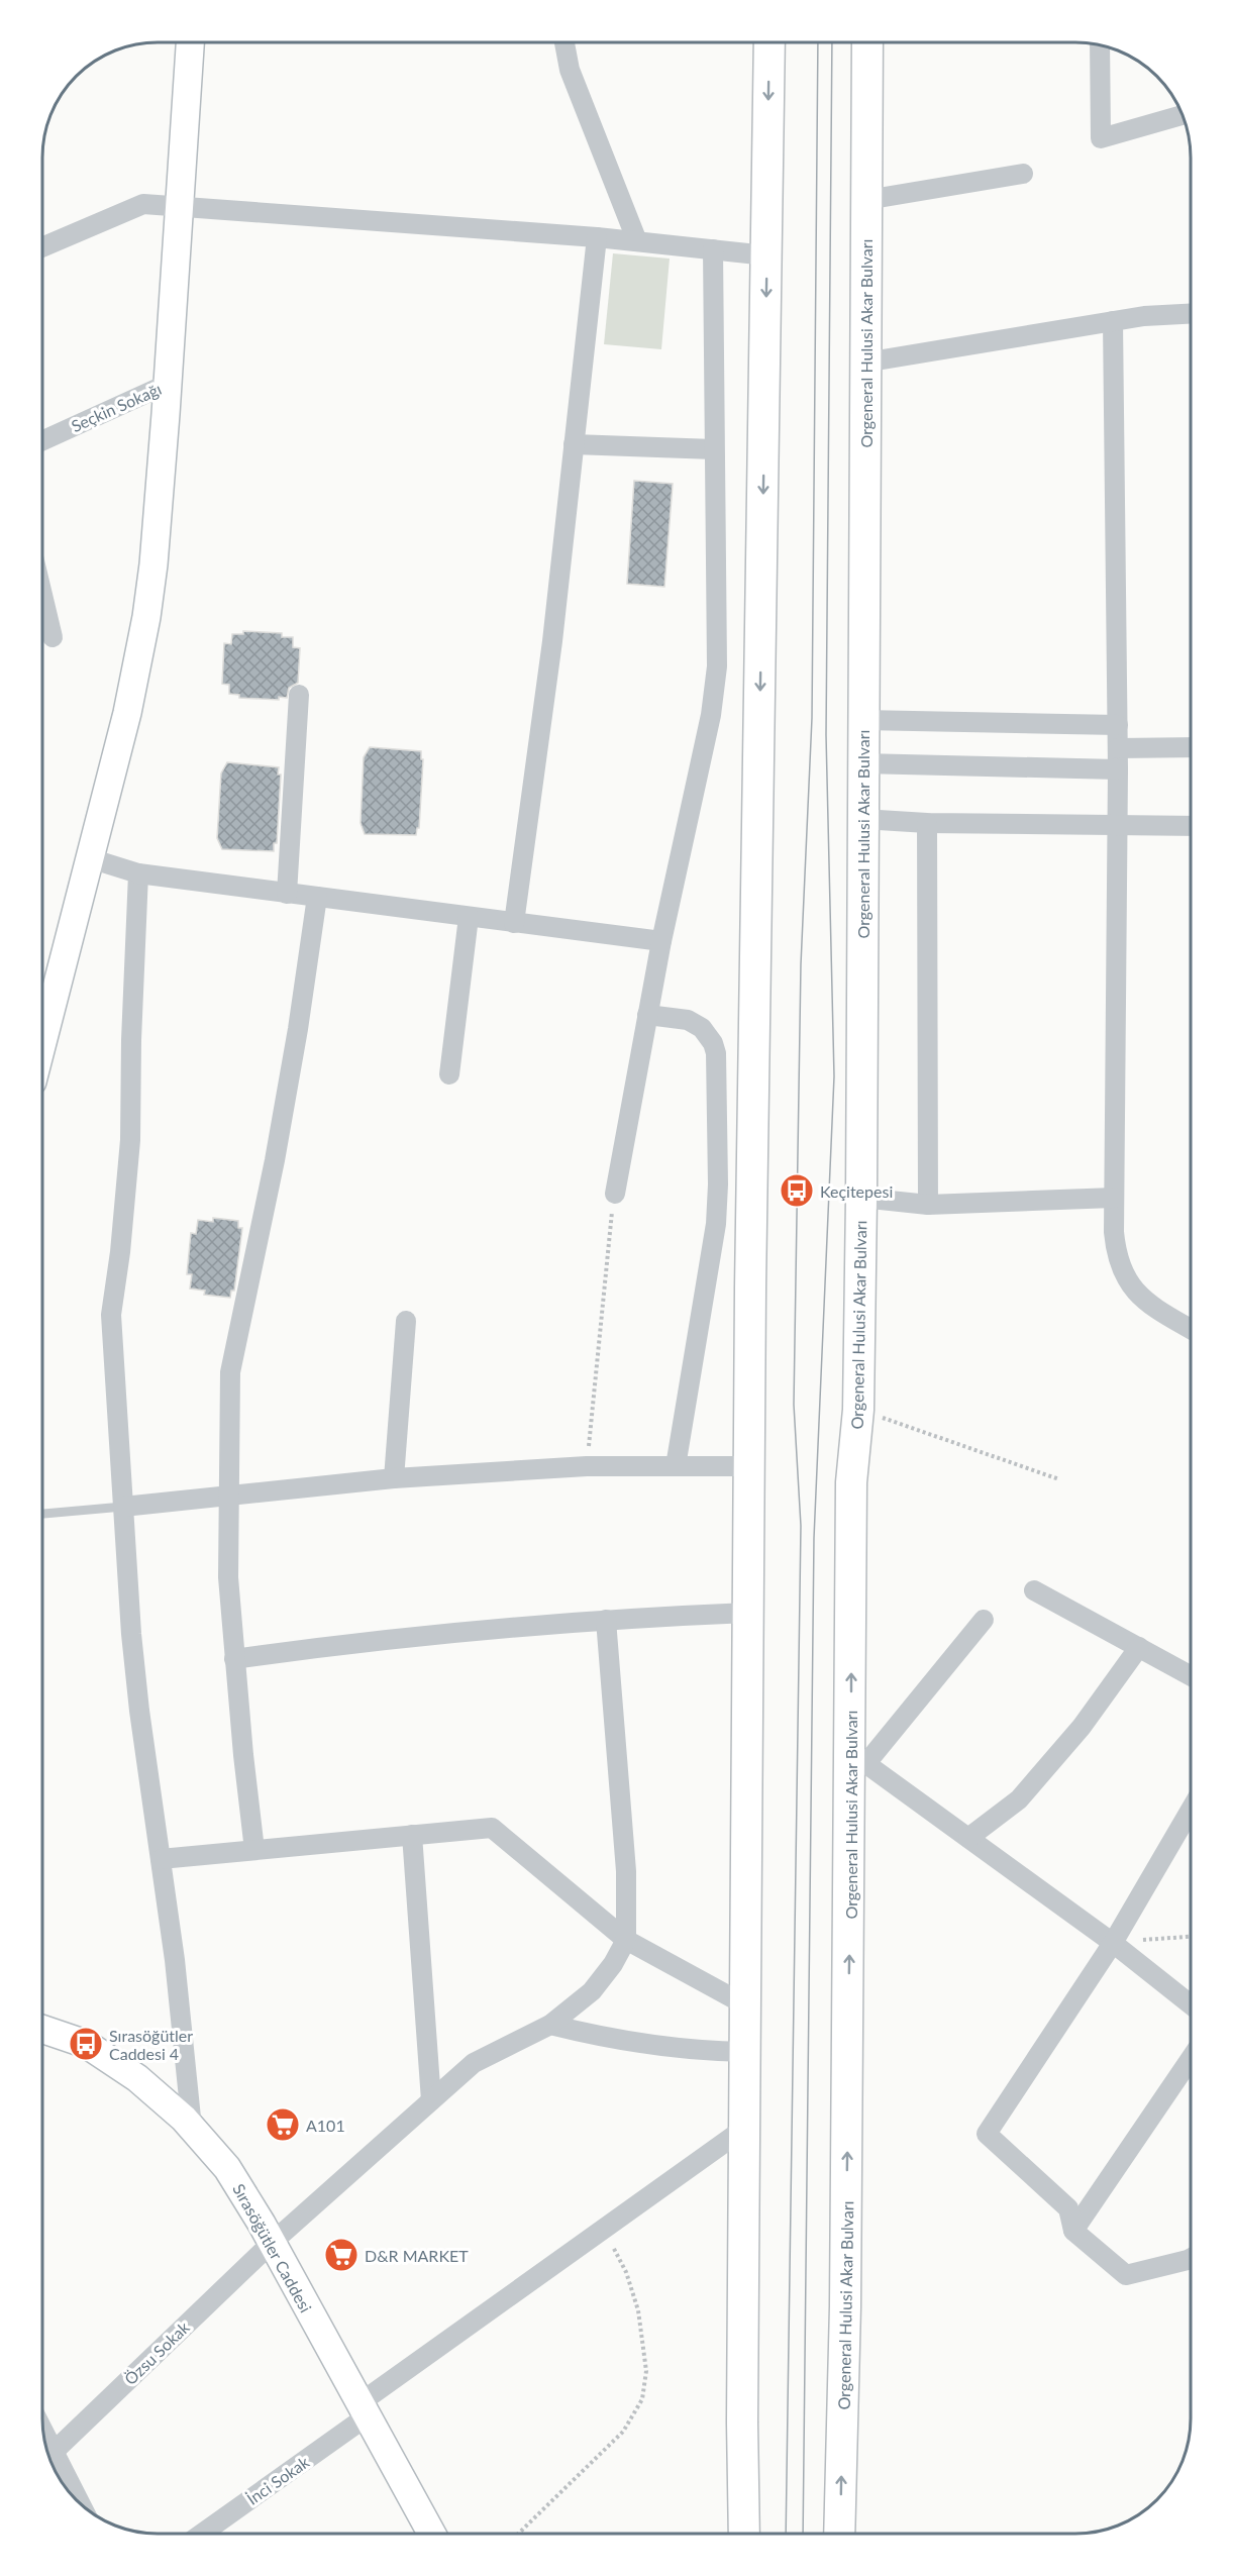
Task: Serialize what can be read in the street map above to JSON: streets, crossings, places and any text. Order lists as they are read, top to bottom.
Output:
{
  "streets": {
    "main road": ["Orgeneral Hulusi Akar Bulvarı"],
    "street": [
      "Seçkin Sokağı",
      "Sırasöğütler Caddesi",
      "Özsu Sokak",
      "İnci Sokak"
    ]
  },
  "crossings": [
    ["Sırasöğütler Caddesi", "Özsu Sokak"],
    ["Sırasöğütler Caddesi", "İnci Sokak"]
  ],
  "places": {
    "bus stop": ["Keçitepesi", "Sırasöğütler Caddesi 4"],
    "supermarket": ["A101", "D&R MARKET"]
  }
}
